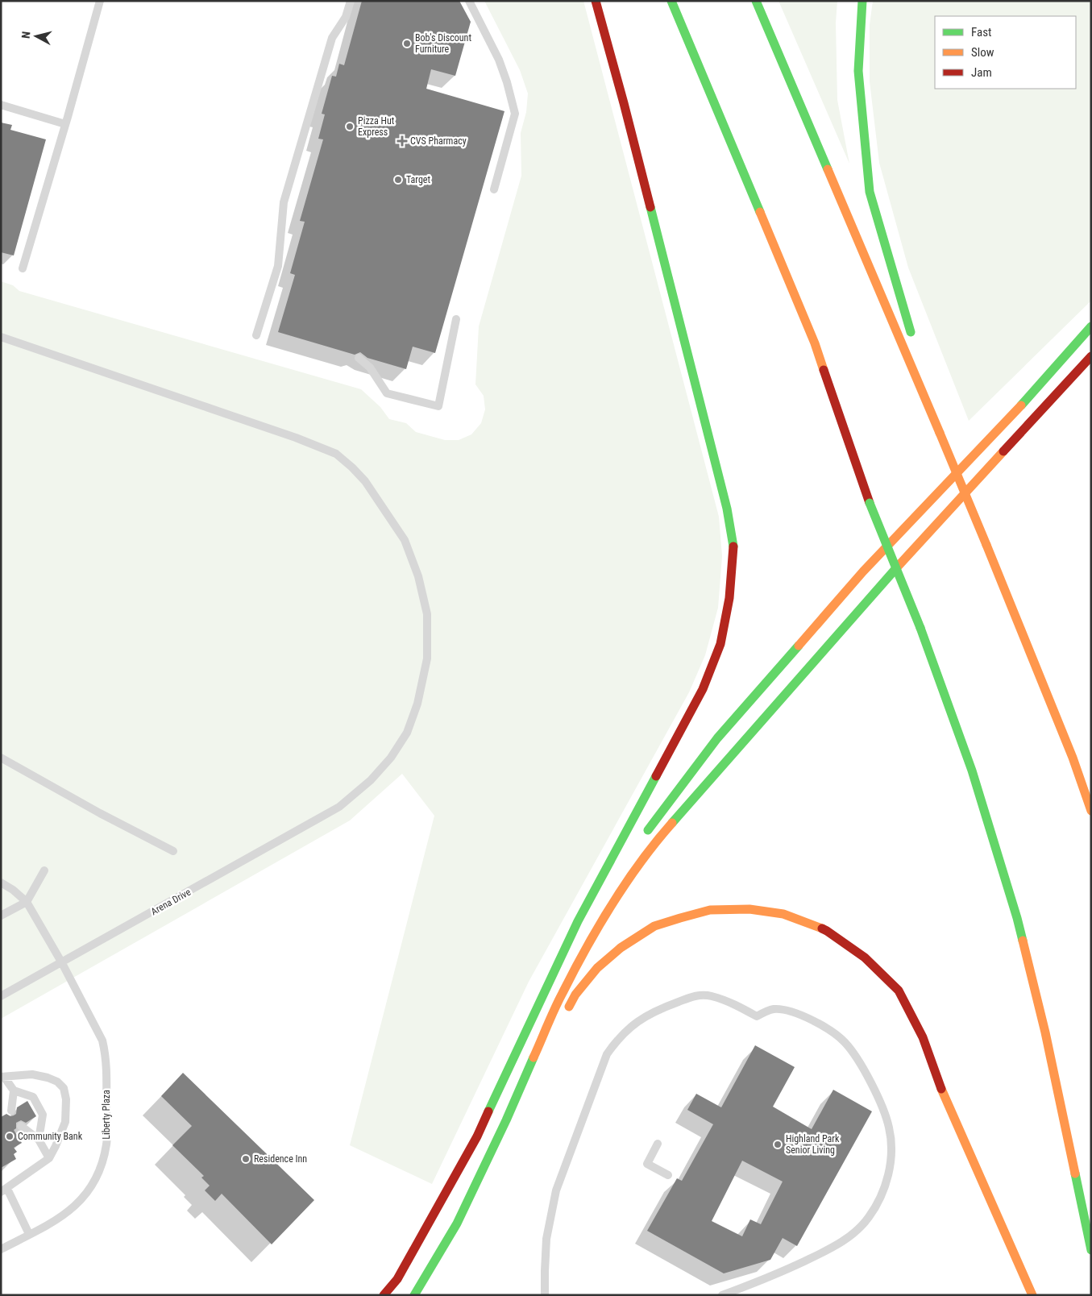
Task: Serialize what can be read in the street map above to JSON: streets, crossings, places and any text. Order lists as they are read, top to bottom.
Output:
{
  "streets": {
    "lane": ["Arena Drive", "Liberty Plaza"]
  },
  "crossings": [
    ["Arena Drive", "Liberty Plaza"]
  ],
  "places": {
    "other": [
      "Bob's Discount Furniture",
      "Pizza Hut Express",
      "Target",
      "Community Bank",
      "Highland Park Senior Living",
      "Residence Inn"
    ],
    "health": ["CVS Pharmacy"]
  },
  "legend": ["Fast", "Slow", "Jam"],
  "north": "left"
}
